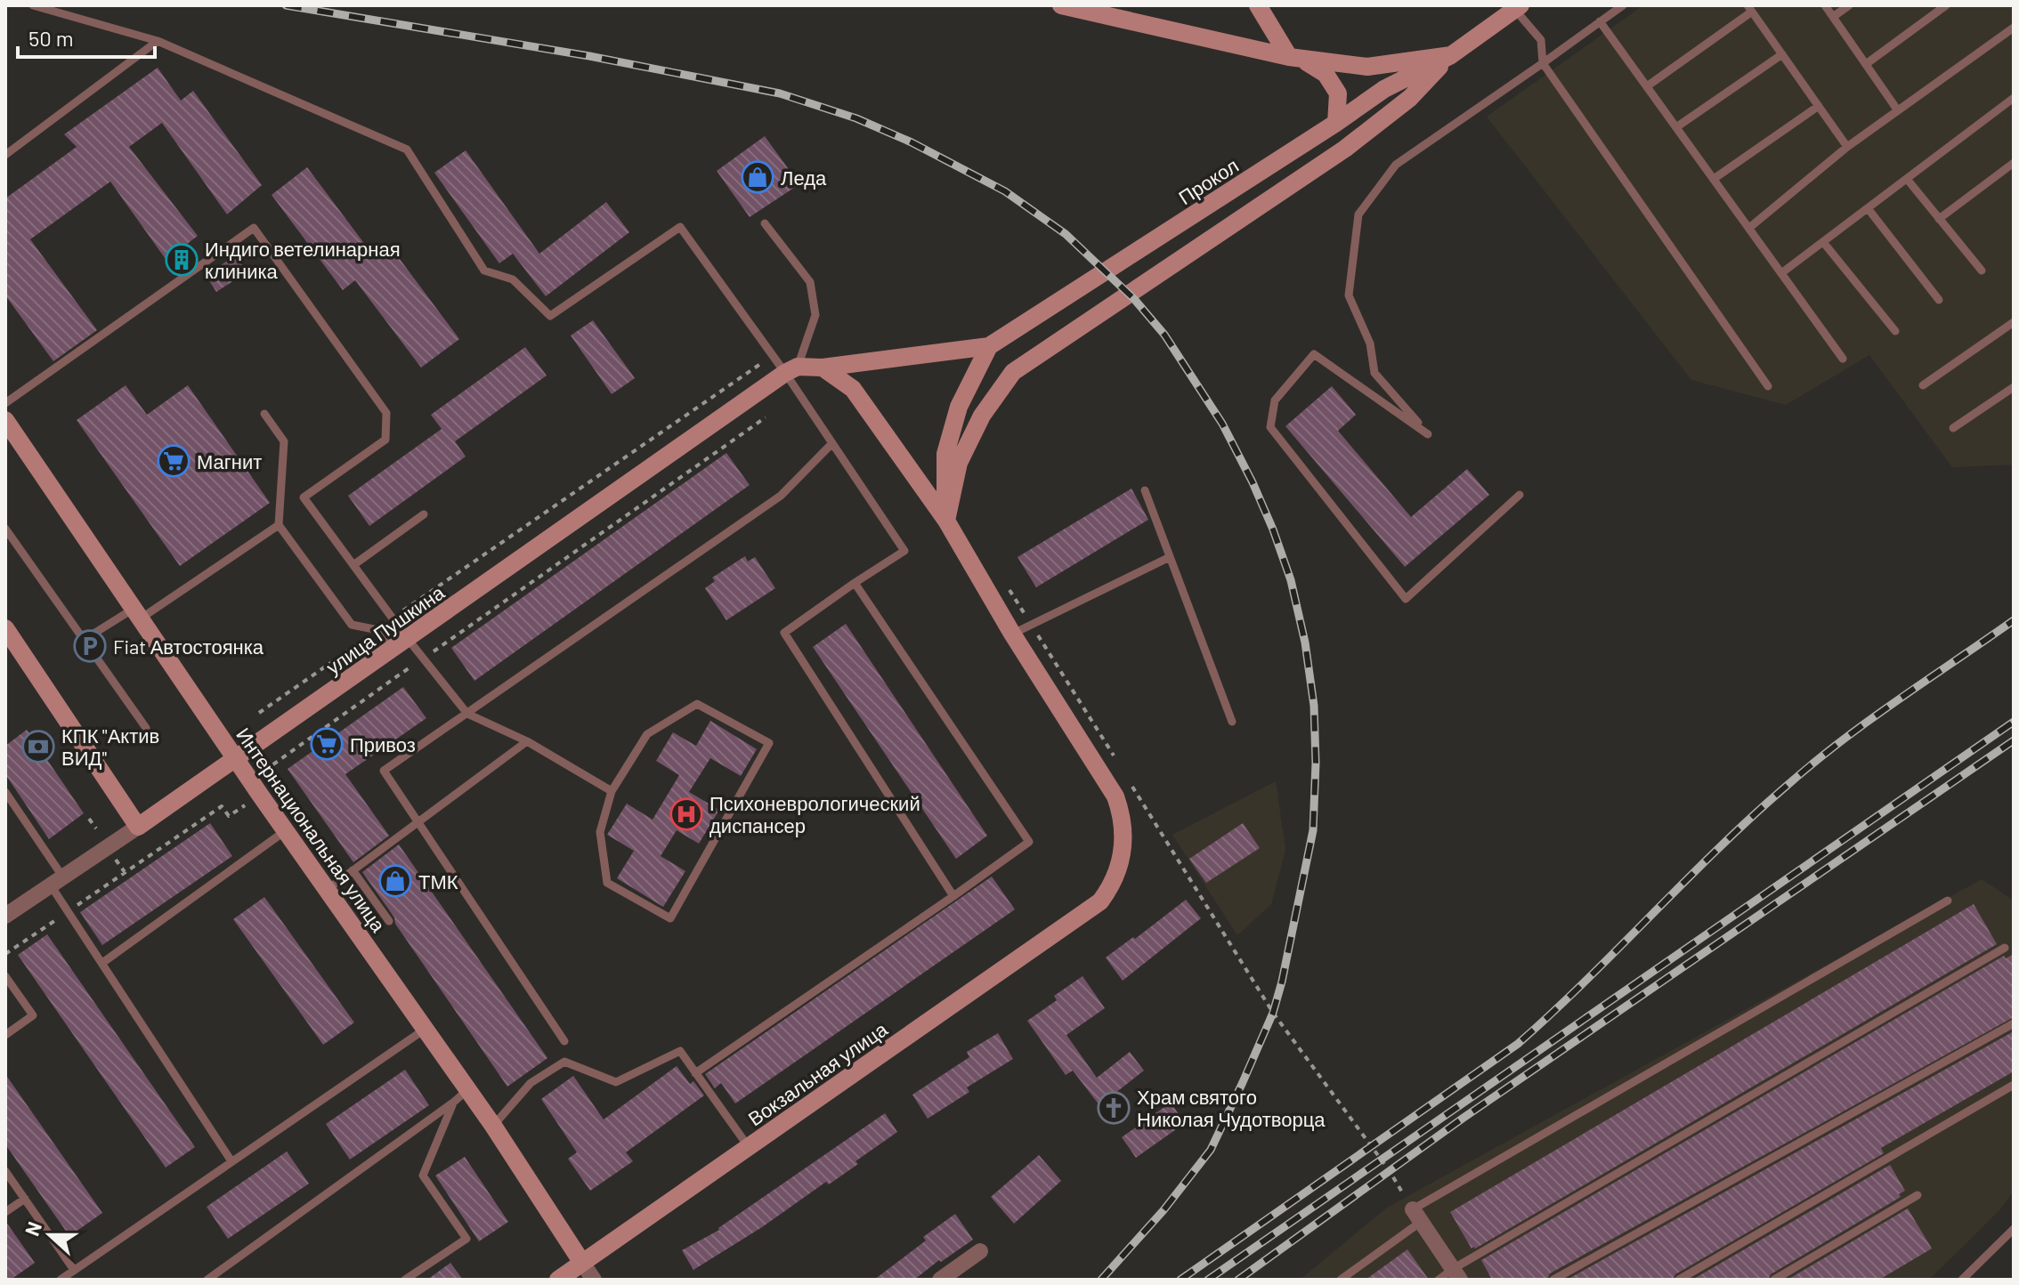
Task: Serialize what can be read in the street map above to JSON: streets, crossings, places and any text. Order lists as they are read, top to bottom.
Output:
{
  "streets": {
    "main road": [
      "Прокол",
      "улица Пушкина",
      "Интернациональная улица",
      "Вокзальная улица"
    ]
  },
  "crossings": [
    ["улица Пушкина", "Интернациональная улица"],
    ["Интернациональная улица", "Вокзальная улица"]
  ],
  "places": {
    "shop": ["Леда", "ТМК"],
    "building": ["Индиго ветелинарная клиника"],
    "supermarket": ["Магнит", "Привоз"],
    "parking": ["Fiat Автостоянка"],
    "bank": ["КПК ''Актив ВИД''"],
    "hospital": ["Психоневрологический диспансер"],
    "church": ["Храм святого Николая Чудотворца"]
  },
  "scale_bar": "50 m",
  "north": "left"
}
